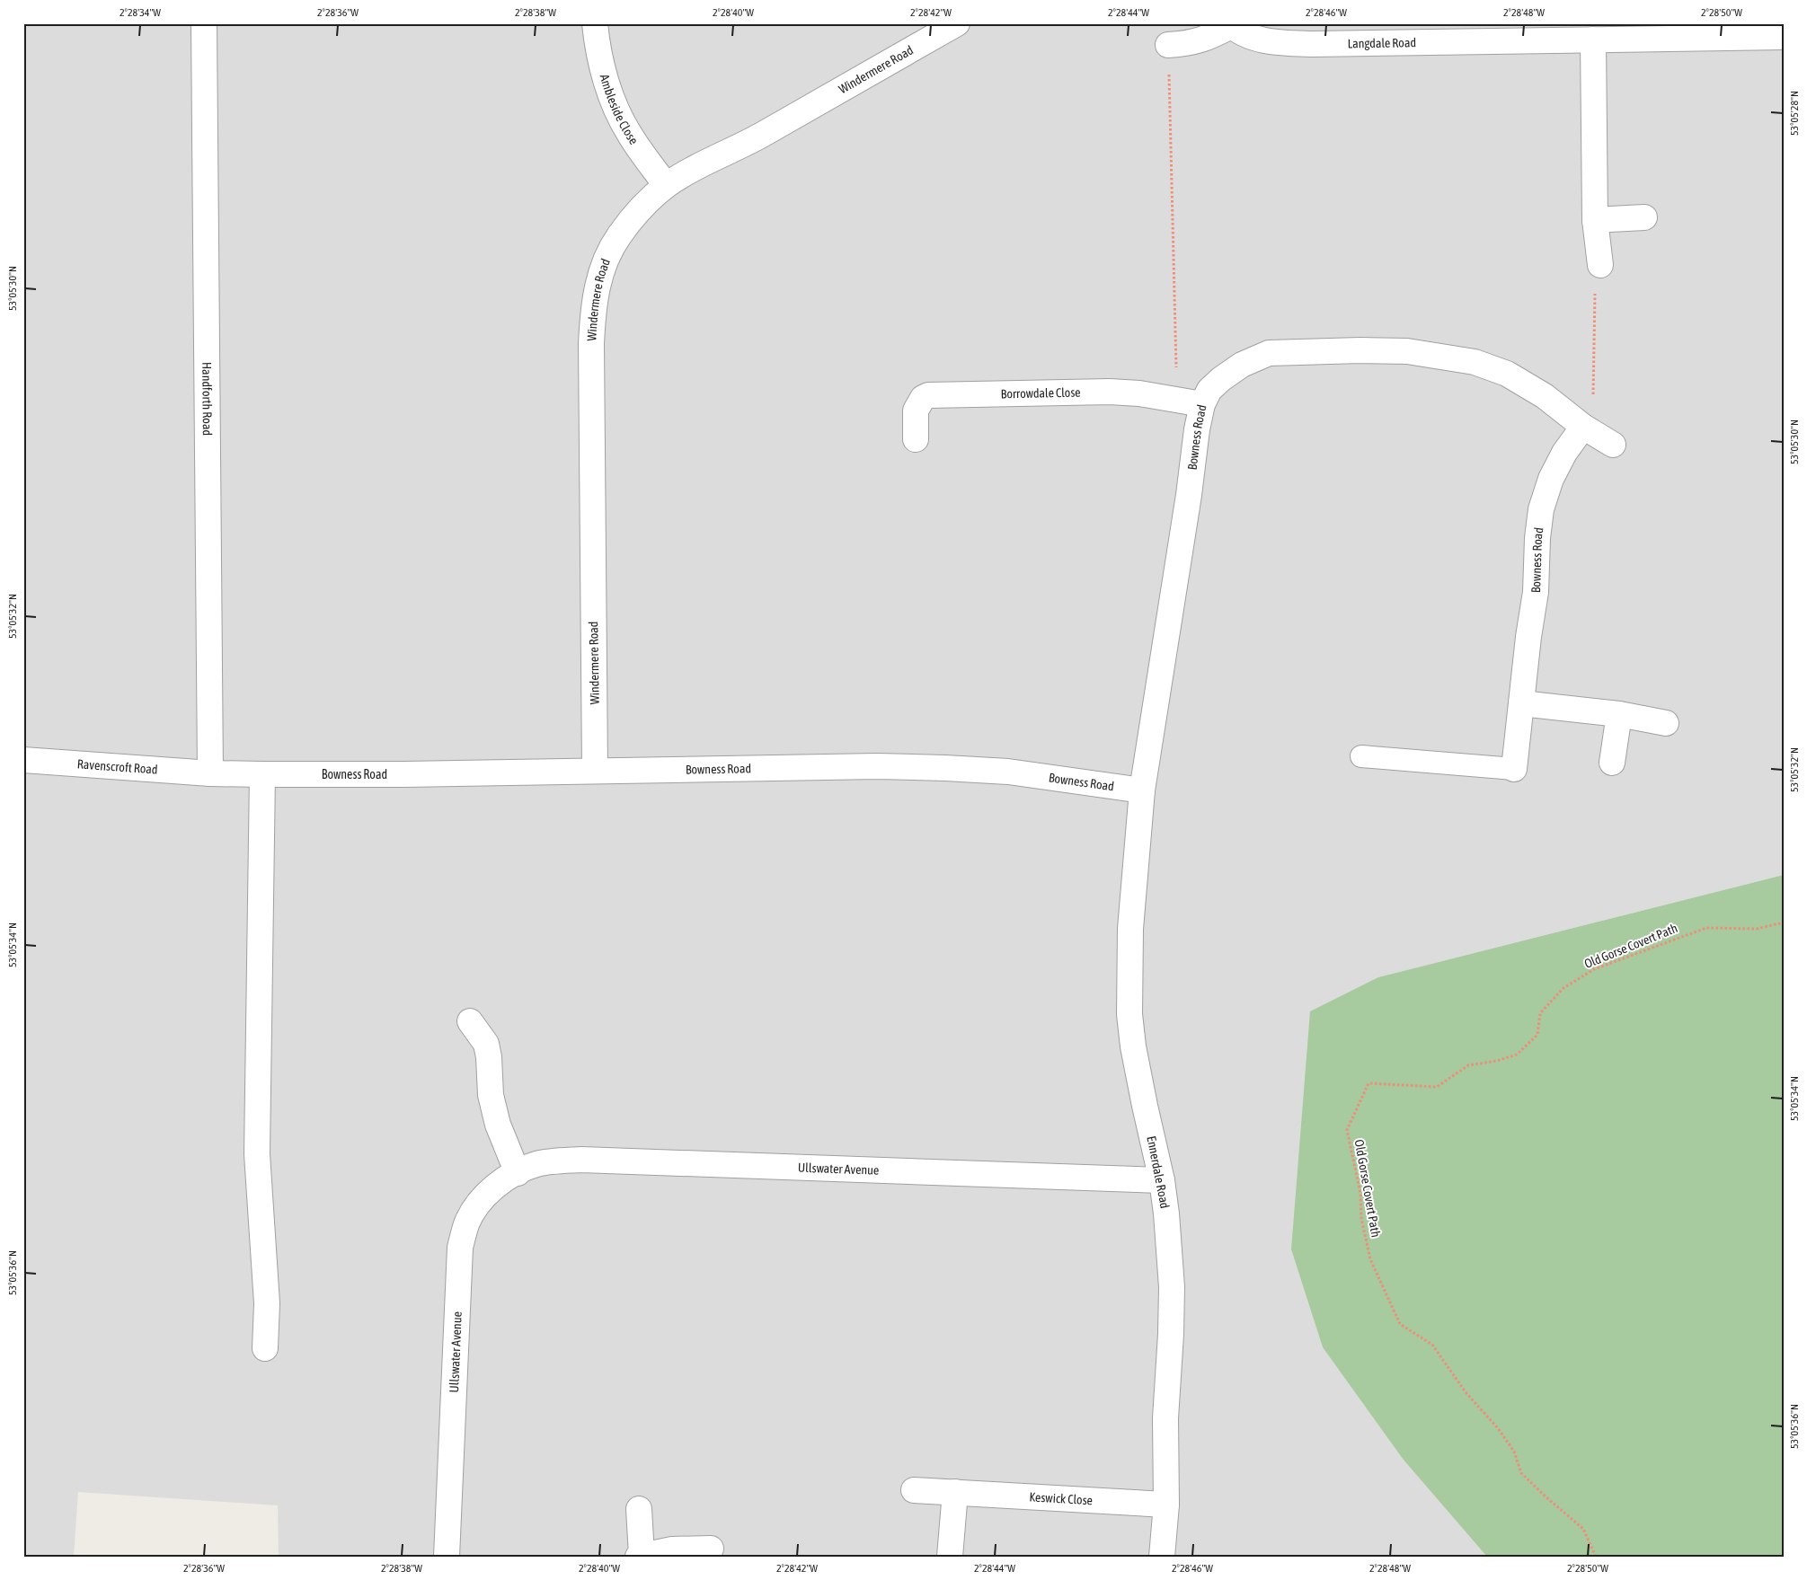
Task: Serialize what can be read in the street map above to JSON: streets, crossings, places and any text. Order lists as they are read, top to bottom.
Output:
{
  "streets": {
    "street": [
      "Langdale Road",
      "Windermere Road",
      "Ambleside Close",
      "Borrowdale Close",
      "Handforth Road",
      "Bowness Road",
      "Ravenscroft Road",
      "Ullswater Avenue",
      "Ennerdale Road",
      "Keswick Close"
    ],
    "path": ["Old Gorse Covert Path"]
  },
  "crossings": [
    ["Windermere Road", "Ambleside Close"],
    ["Windermere Road", "Bowness Road"],
    ["Borrowdale Close", "Bowness Road"],
    ["Handforth Road", "Bowness Road"],
    ["Handforth Road", "Ravenscroft Road"],
    ["Bowness Road", "Ravenscroft Road"],
    ["Bowness Road", "Ennerdale Road"],
    ["Ullswater Avenue", "Ennerdale Road"],
    ["Ennerdale Road", "Keswick Close"]
  ],
  "coordinates": [
    "2°28'34\"W",
    "2°28'36\"W",
    "2°28'38\"W",
    "2°28'40\"W",
    "2°28'42\"W",
    "2°28'44\"W",
    "2°28'46\"W",
    "2°28'48\"W",
    "2°28'50\"W",
    "53°05'28\"N",
    "53°05'30\"N",
    "53°05'32\"N",
    "53°05'34\"N",
    "53°05'36\"N"
  ]
}
